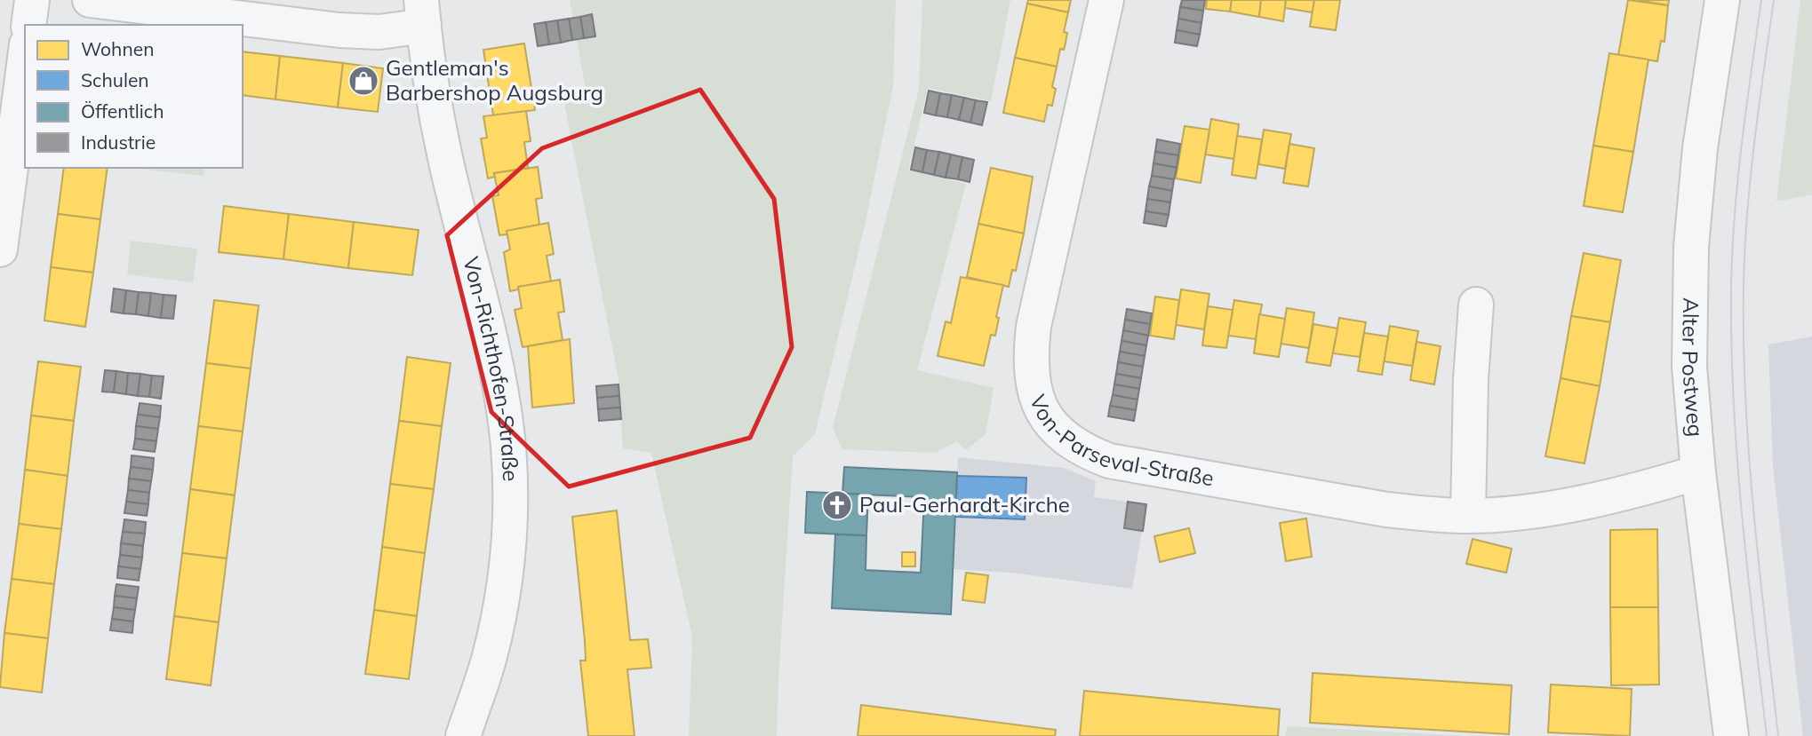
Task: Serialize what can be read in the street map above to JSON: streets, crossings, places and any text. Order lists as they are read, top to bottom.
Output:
{
  "streets": {
    "street": ["Von-Richthofen-Straße", "Alter Postweg", "Von-Parseval-Straße"]
  },
  "crossings": [
    ["Alter Postweg", "Von-Parseval-Straße"]
  ],
  "places": {
    "shop": ["Gentleman's Barbershop Augsburg"],
    "church": ["Paul-Gerhardt-Kirche"]
  },
  "legend": [
    "Wohnen",
    "Schulen",
    "Öffentlich",
    "Industrie"
  ]
}
